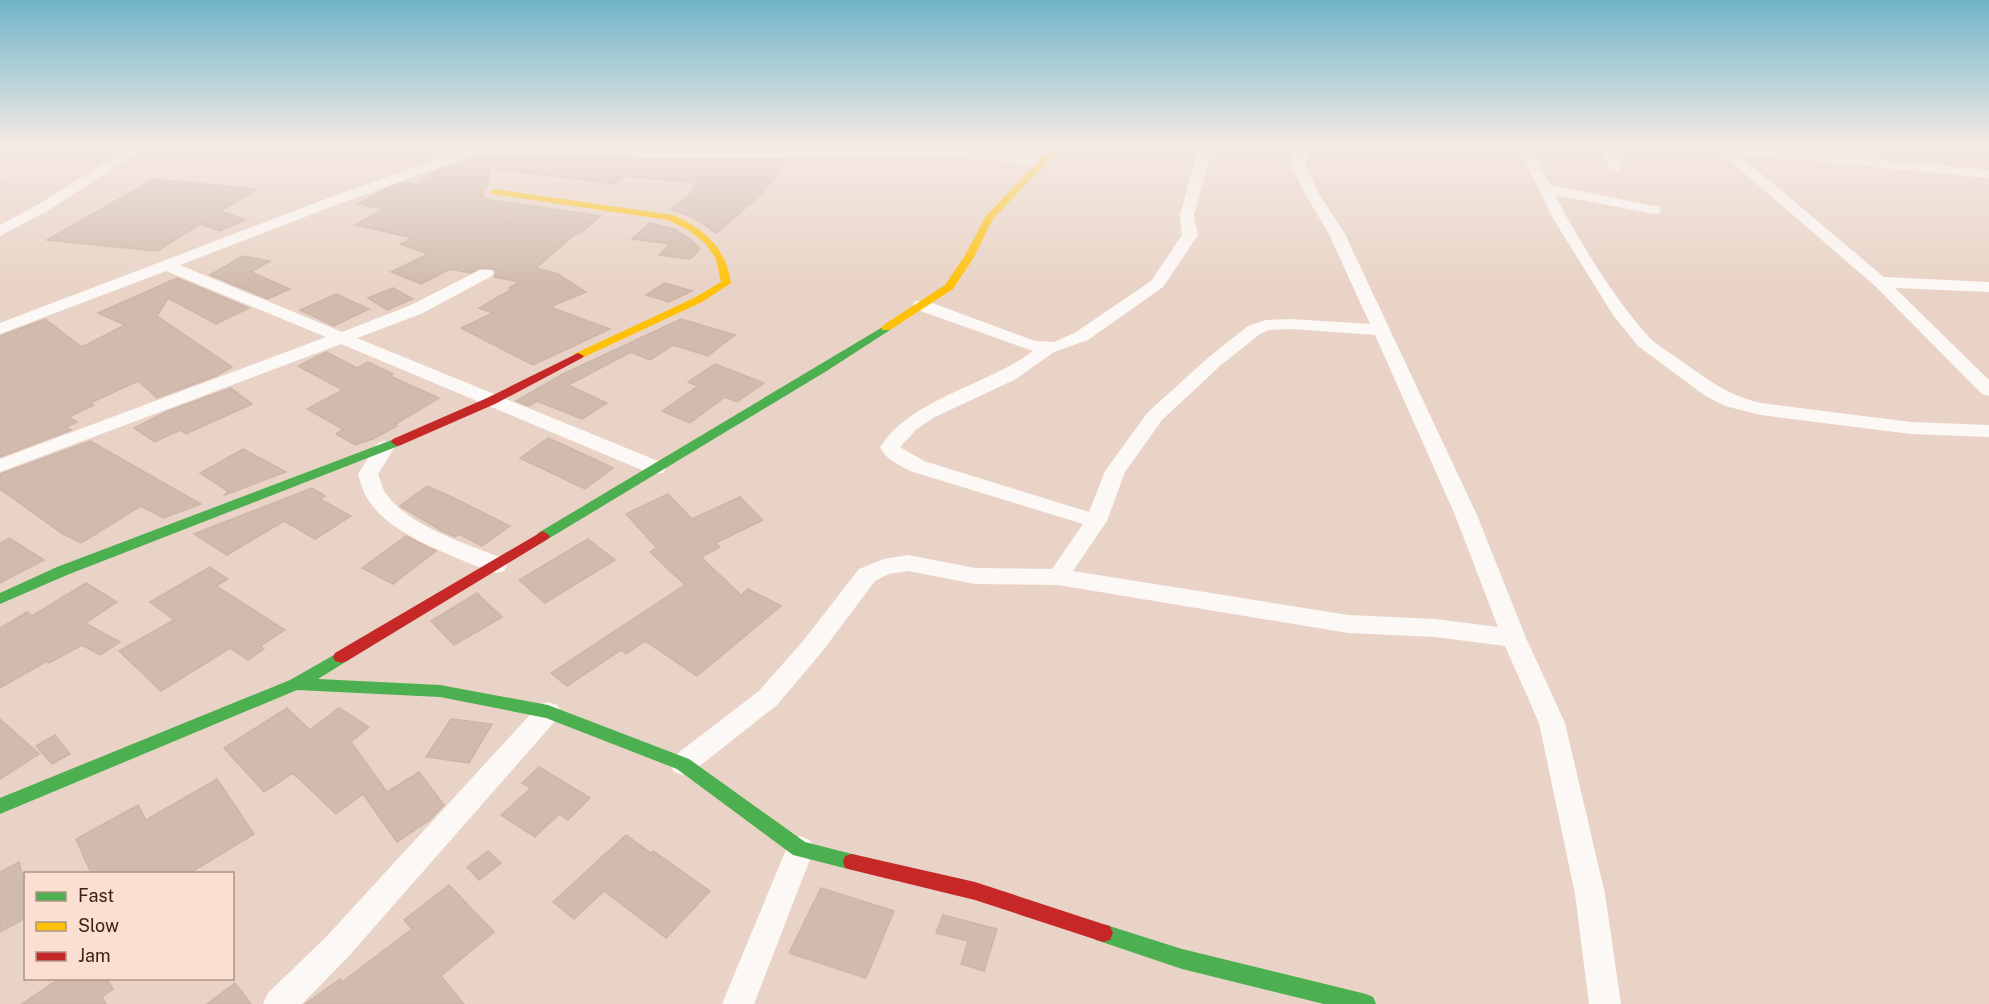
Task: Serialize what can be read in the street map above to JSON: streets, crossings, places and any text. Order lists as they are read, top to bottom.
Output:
{
  "legend": ["Fast", "Slow", "Jam"]
}
